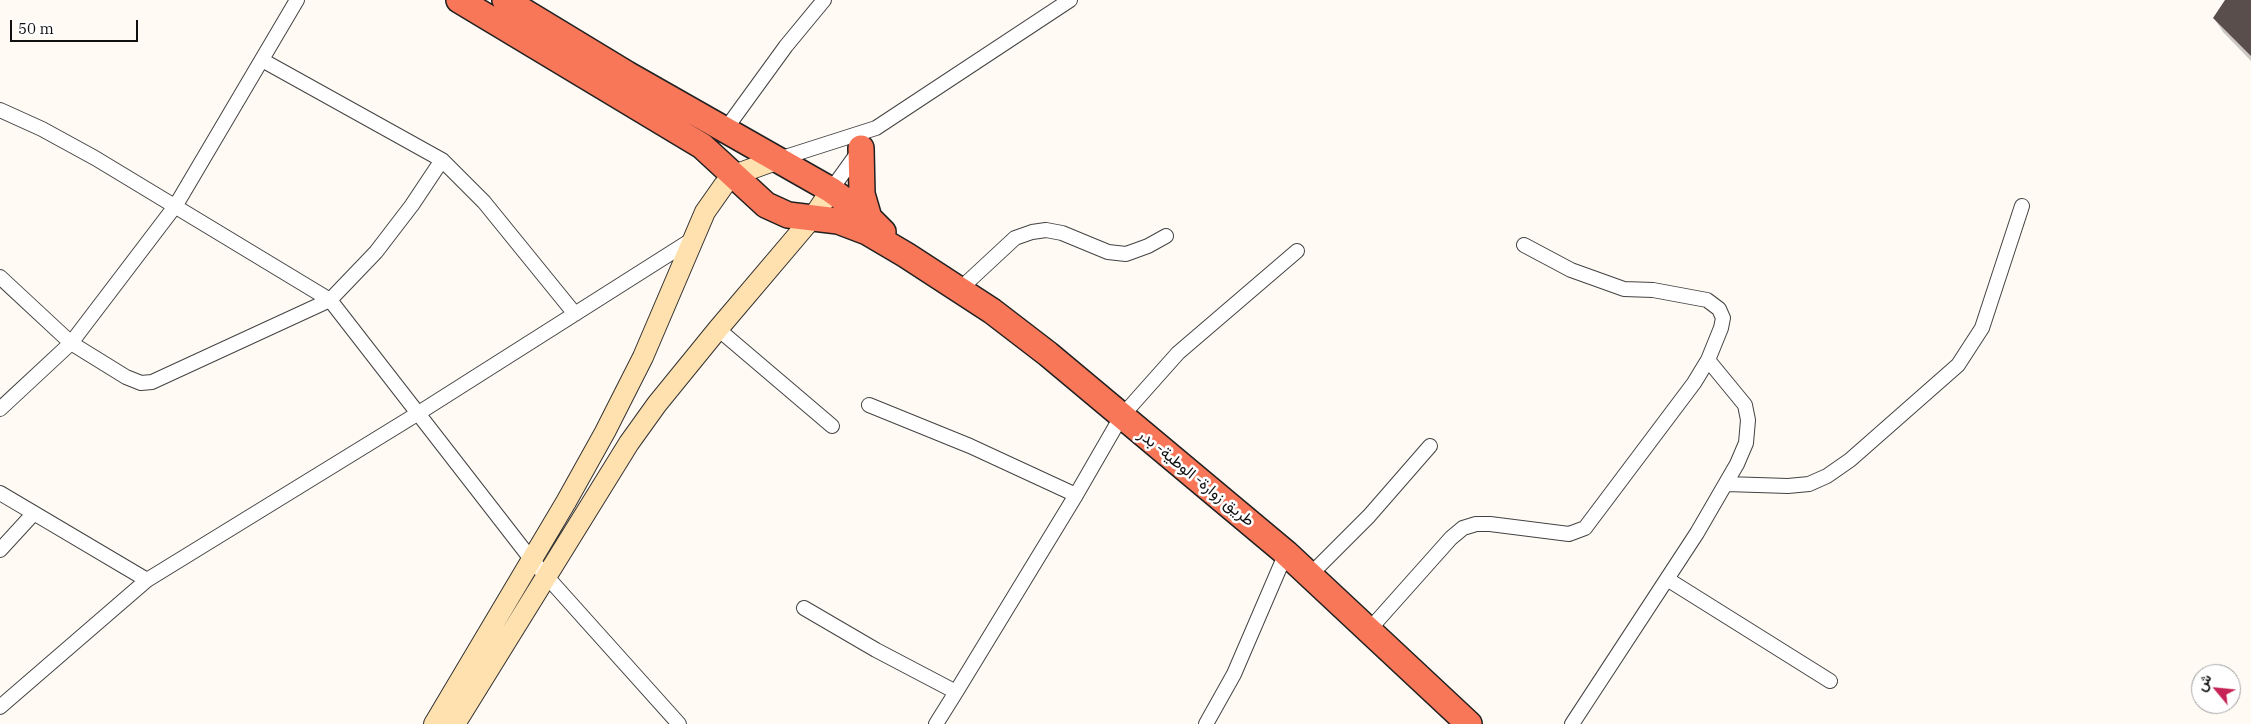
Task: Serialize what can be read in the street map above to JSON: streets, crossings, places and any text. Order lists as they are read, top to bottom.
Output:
{
  "streets": {
    "highway": ["طريق زوارة- الوطية- بدر"]
  },
  "scale_bar": "50 m",
  "north": "top left"
}
